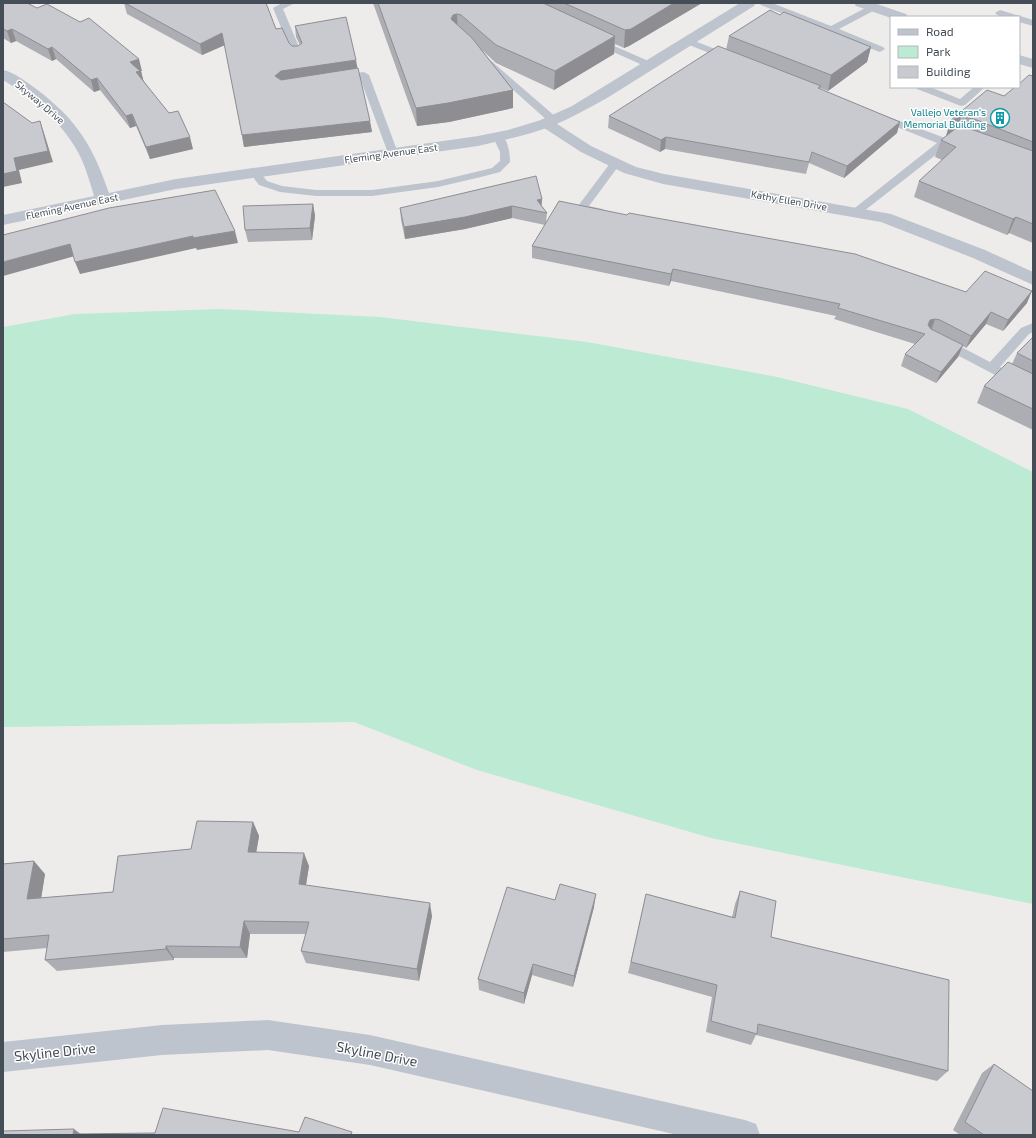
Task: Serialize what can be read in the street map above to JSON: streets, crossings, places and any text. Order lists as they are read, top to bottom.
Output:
{
  "streets": {
    "street": [
      "Skyway Drive",
      "Fleming Avenue East",
      "Kathy Ellen Drive",
      "Skyline Drive"
    ]
  },
  "crossings": [
    ["Skyway Drive", "Fleming Avenue East"],
    ["Fleming Avenue East", "Kathy Ellen Drive"]
  ],
  "places": {
    "building": ["Vallejo Veteran’s Memorial Building"]
  },
  "legend": ["Road", "Park", "Building"]
}
